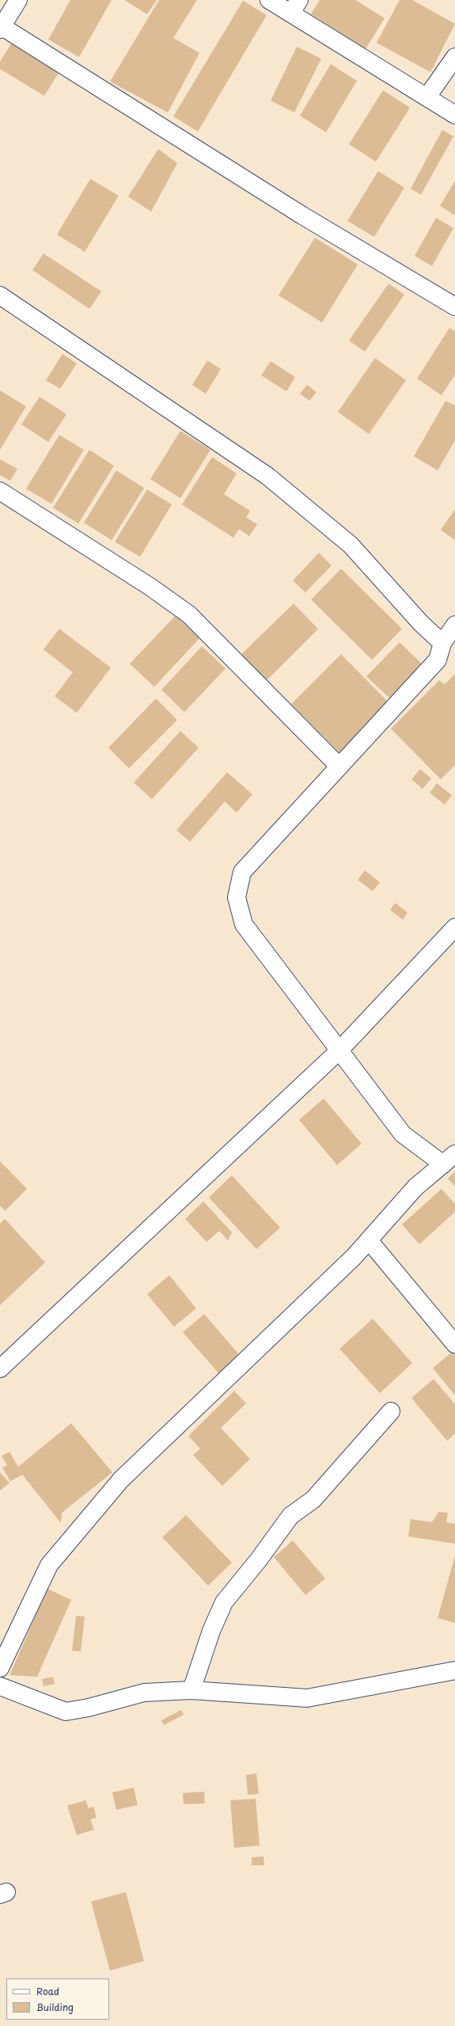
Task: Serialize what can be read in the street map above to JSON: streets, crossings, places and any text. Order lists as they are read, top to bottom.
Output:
{
  "legend": ["Road", "Building"]
}
